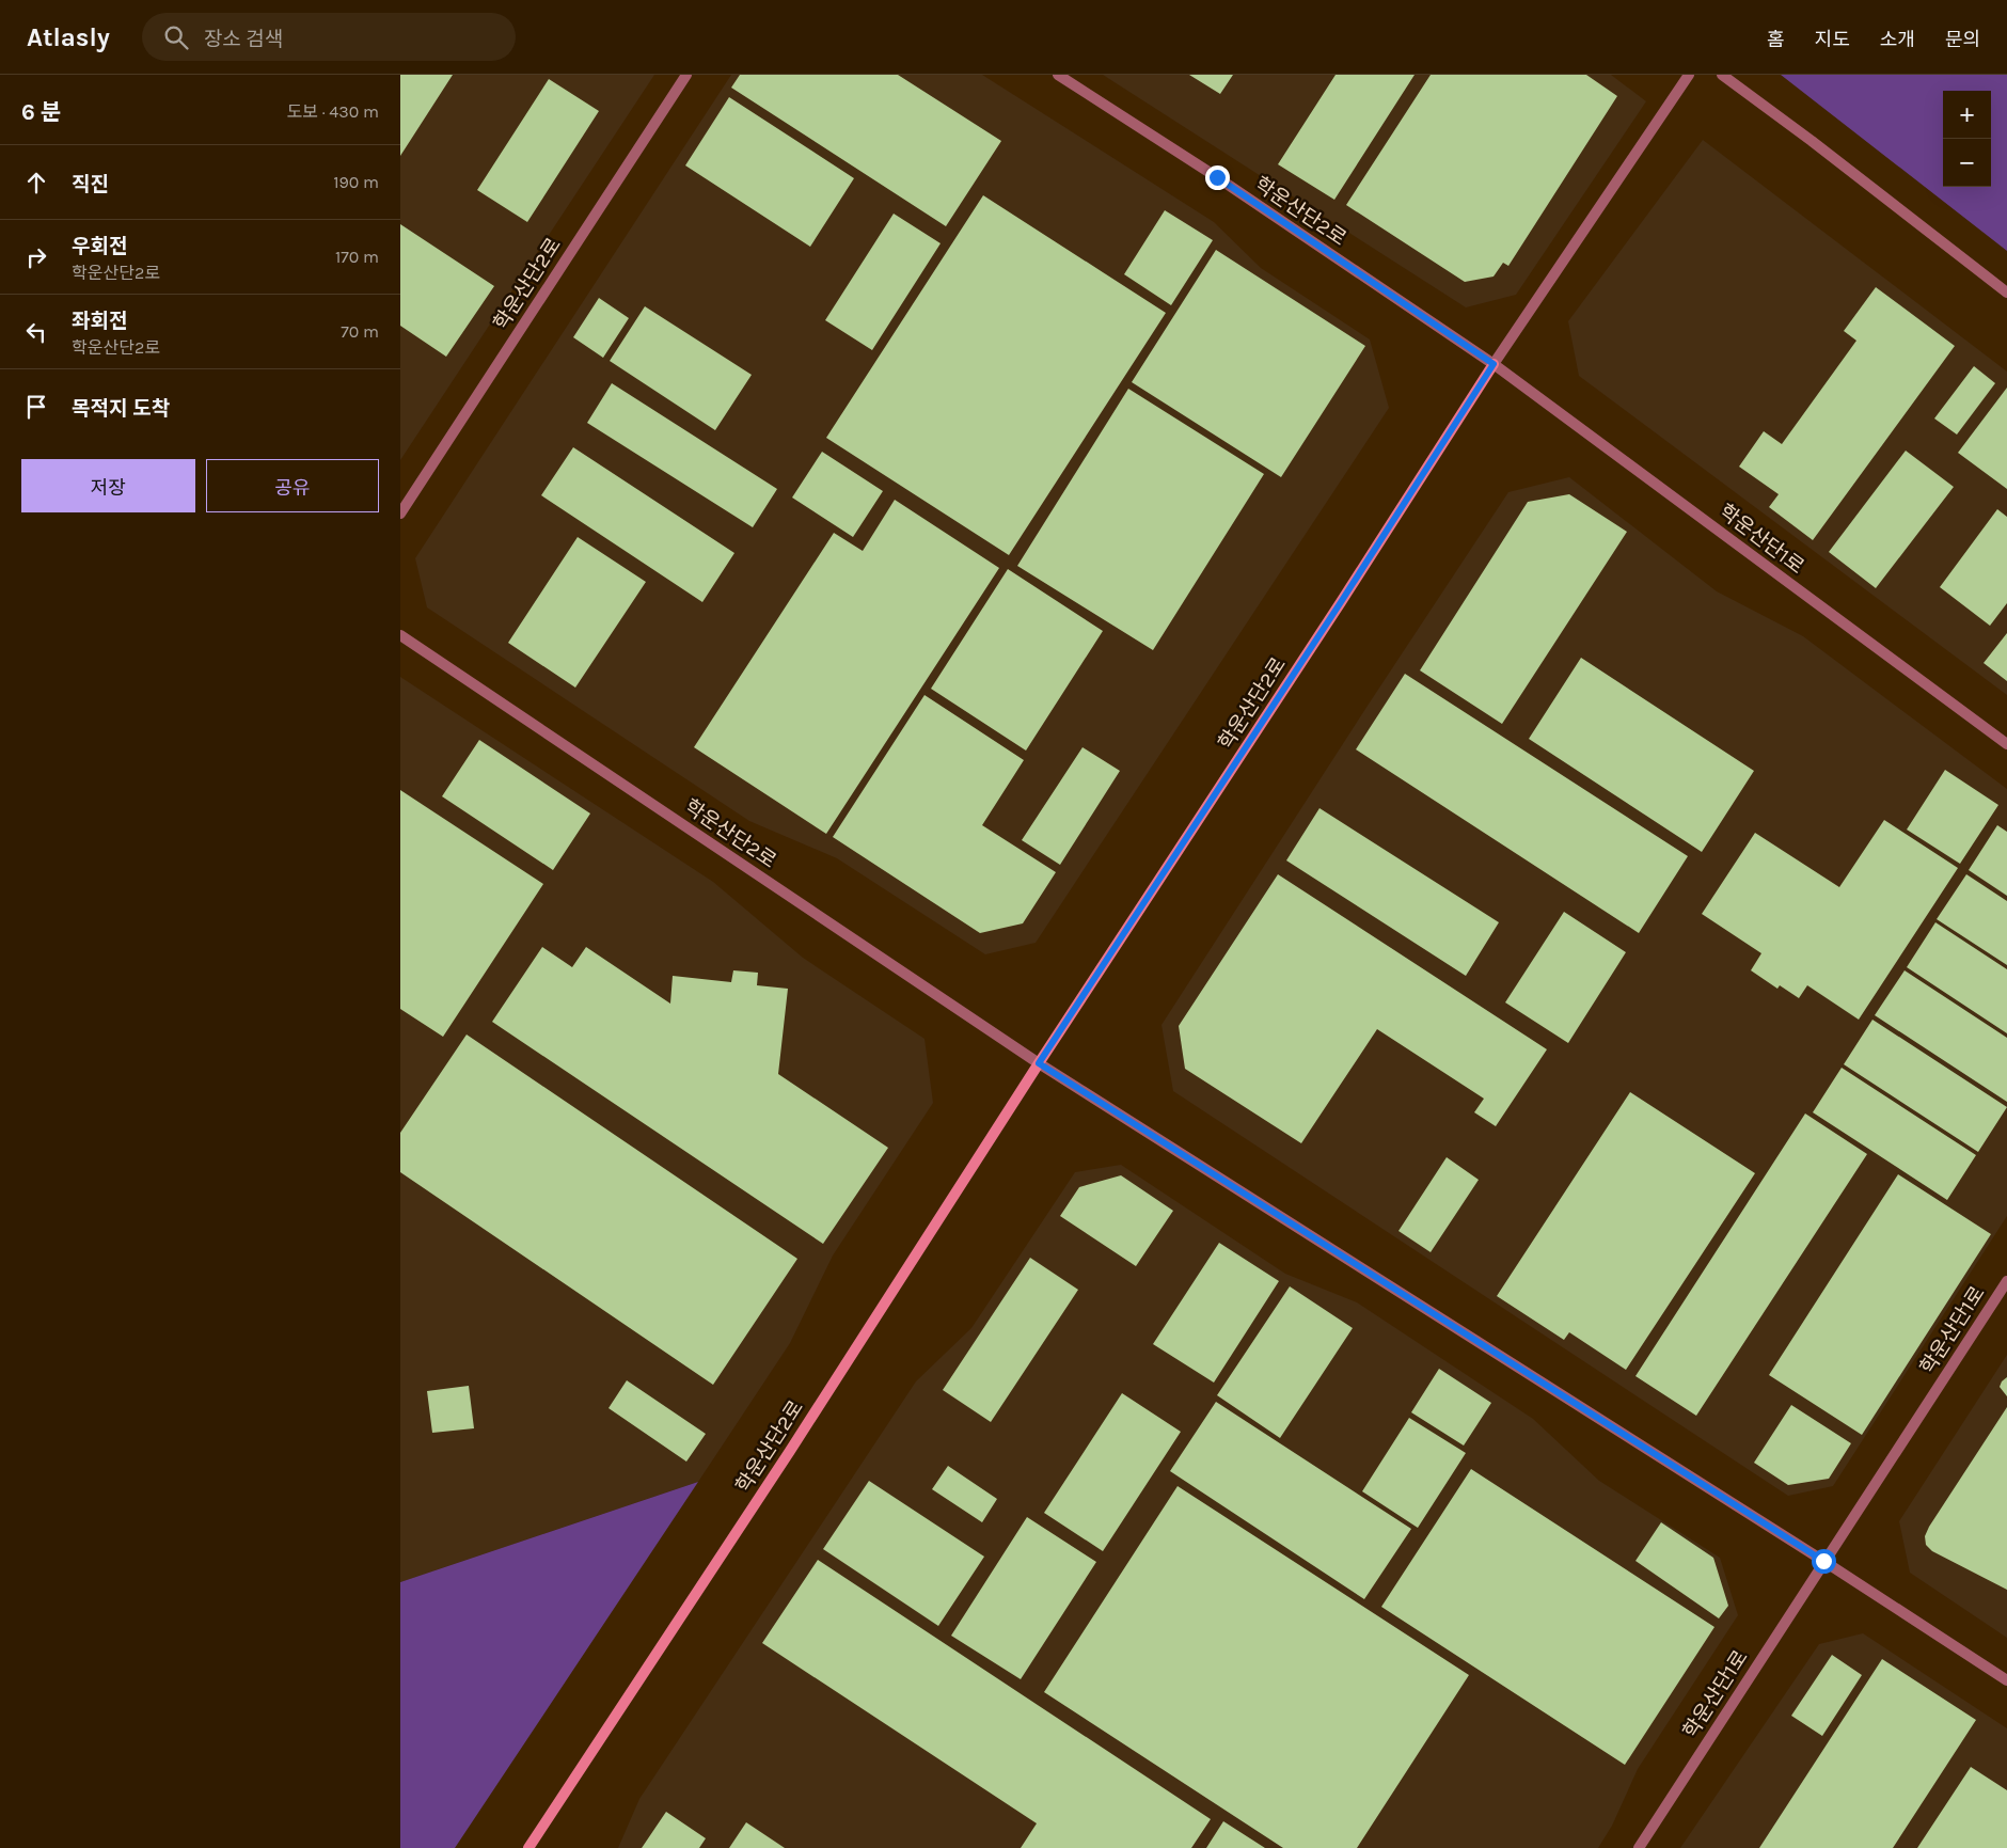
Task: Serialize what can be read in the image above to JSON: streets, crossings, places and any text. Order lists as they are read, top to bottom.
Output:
{
  "streets": {
    "street": ["학운산단2로", "학운산단1로"]
  },
  "crossings": [
    ["학운산단2로", "학운산단1로"]
  ],
  "page": {
    "header": "Atlasly",
    "search": "장소 검색",
    "nav": [
      "홈",
      "지도",
      "소개",
      "문의"
    ],
    "heading": ["6 분", "도보 · 430 m"],
    "map_buttons": ["+", "−"],
    "list": [
      ["직진", "190 m"],
      ["우회전", "학운산단2로", "170 m"],
      ["좌회전", "학운산단2로", "70 m"],
      "목적지 도착"
    ],
    "buttons": ["저장", "공유"]
  }
}
